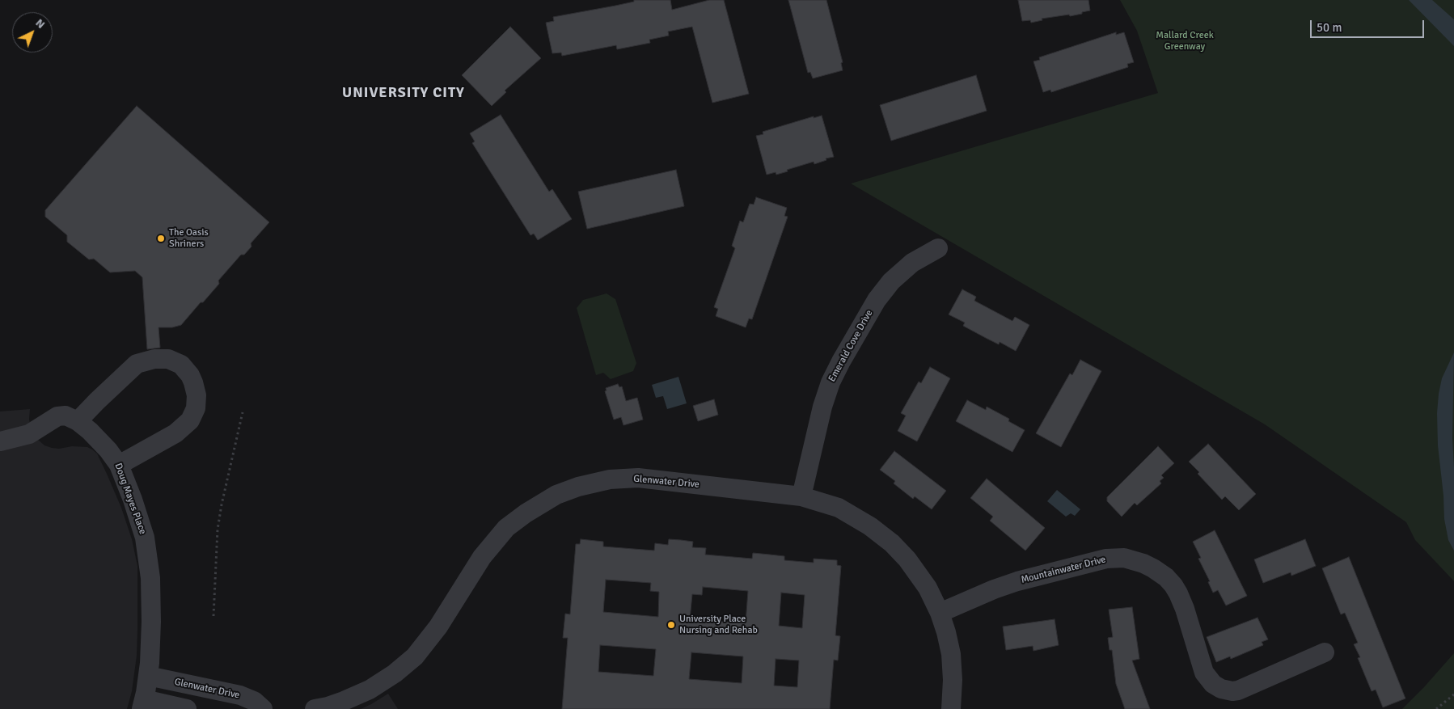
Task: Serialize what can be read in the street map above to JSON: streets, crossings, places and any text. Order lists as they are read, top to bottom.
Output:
{
  "streets": {
    "street": [
      "Emerald Cove Drive",
      "Glenwater Drive",
      "Doug Mayes Place",
      "Mountainwater Drive"
    ]
  },
  "crossings": [
    ["Emerald Cove Drive", "Glenwater Drive"],
    ["Glenwater Drive", "Doug Mayes Place"],
    ["Glenwater Drive", "Mountainwater Drive"]
  ],
  "districts": ["UNIVERSITY CITY"],
  "parks": ["Mallard Creek Greenway"],
  "places": ["The Oasis Shriners", "University Place Nursing and Rehab"],
  "scale_bar": "50 m",
  "north": "top right"
}
